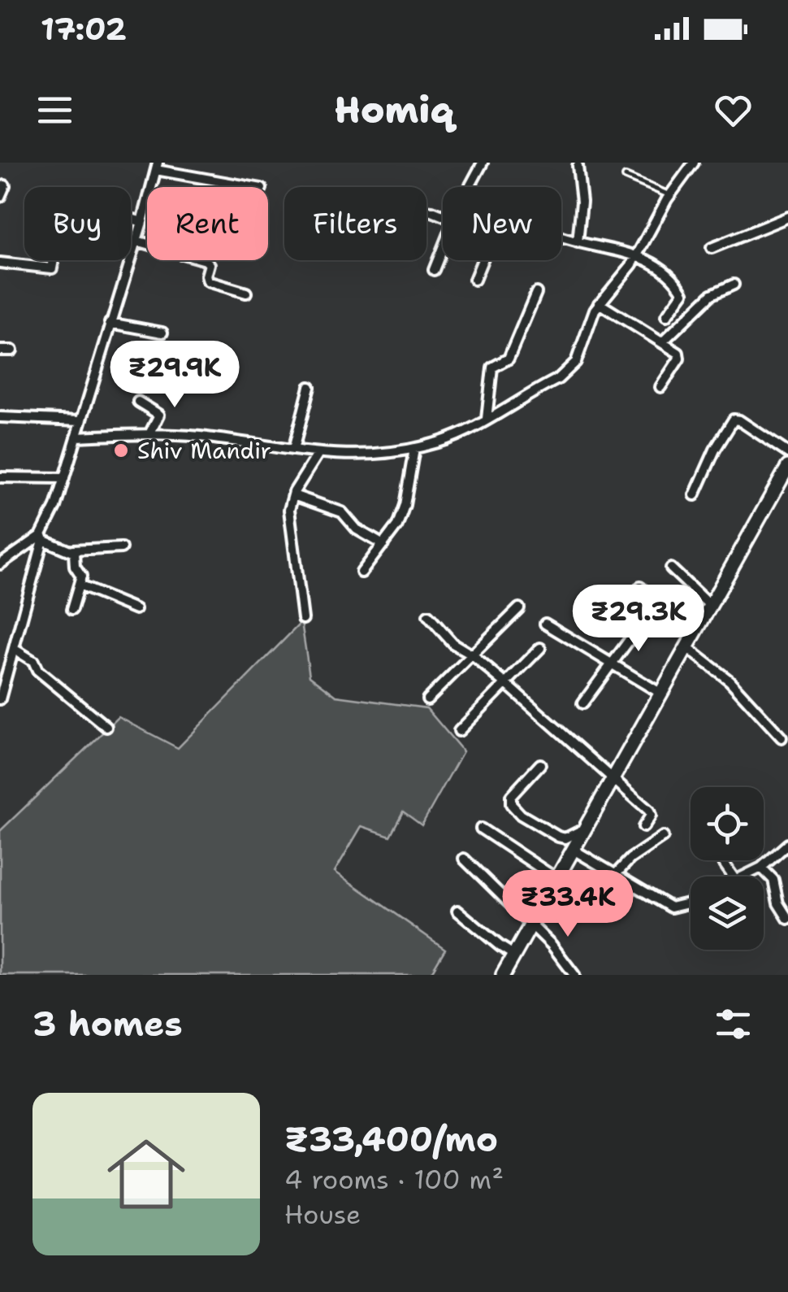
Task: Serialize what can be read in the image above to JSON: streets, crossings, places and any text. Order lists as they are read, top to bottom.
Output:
{
  "places": ["Shiv Mandir"],
  "page": {
    "status": "17:02",
    "header": "Homiq",
    "chip": [
      "Buy",
      "Rent",
      "Filters",
      "New"
    ],
    "price": ["₹29.9K", "₹29.3K", "₹33.4K"],
    "heading": "3 homes",
    "list": [
      {
        "name": "₹33,400/mo",
        "note": "4 rooms · 100 m² · House"
      }
    ]
  }
}
